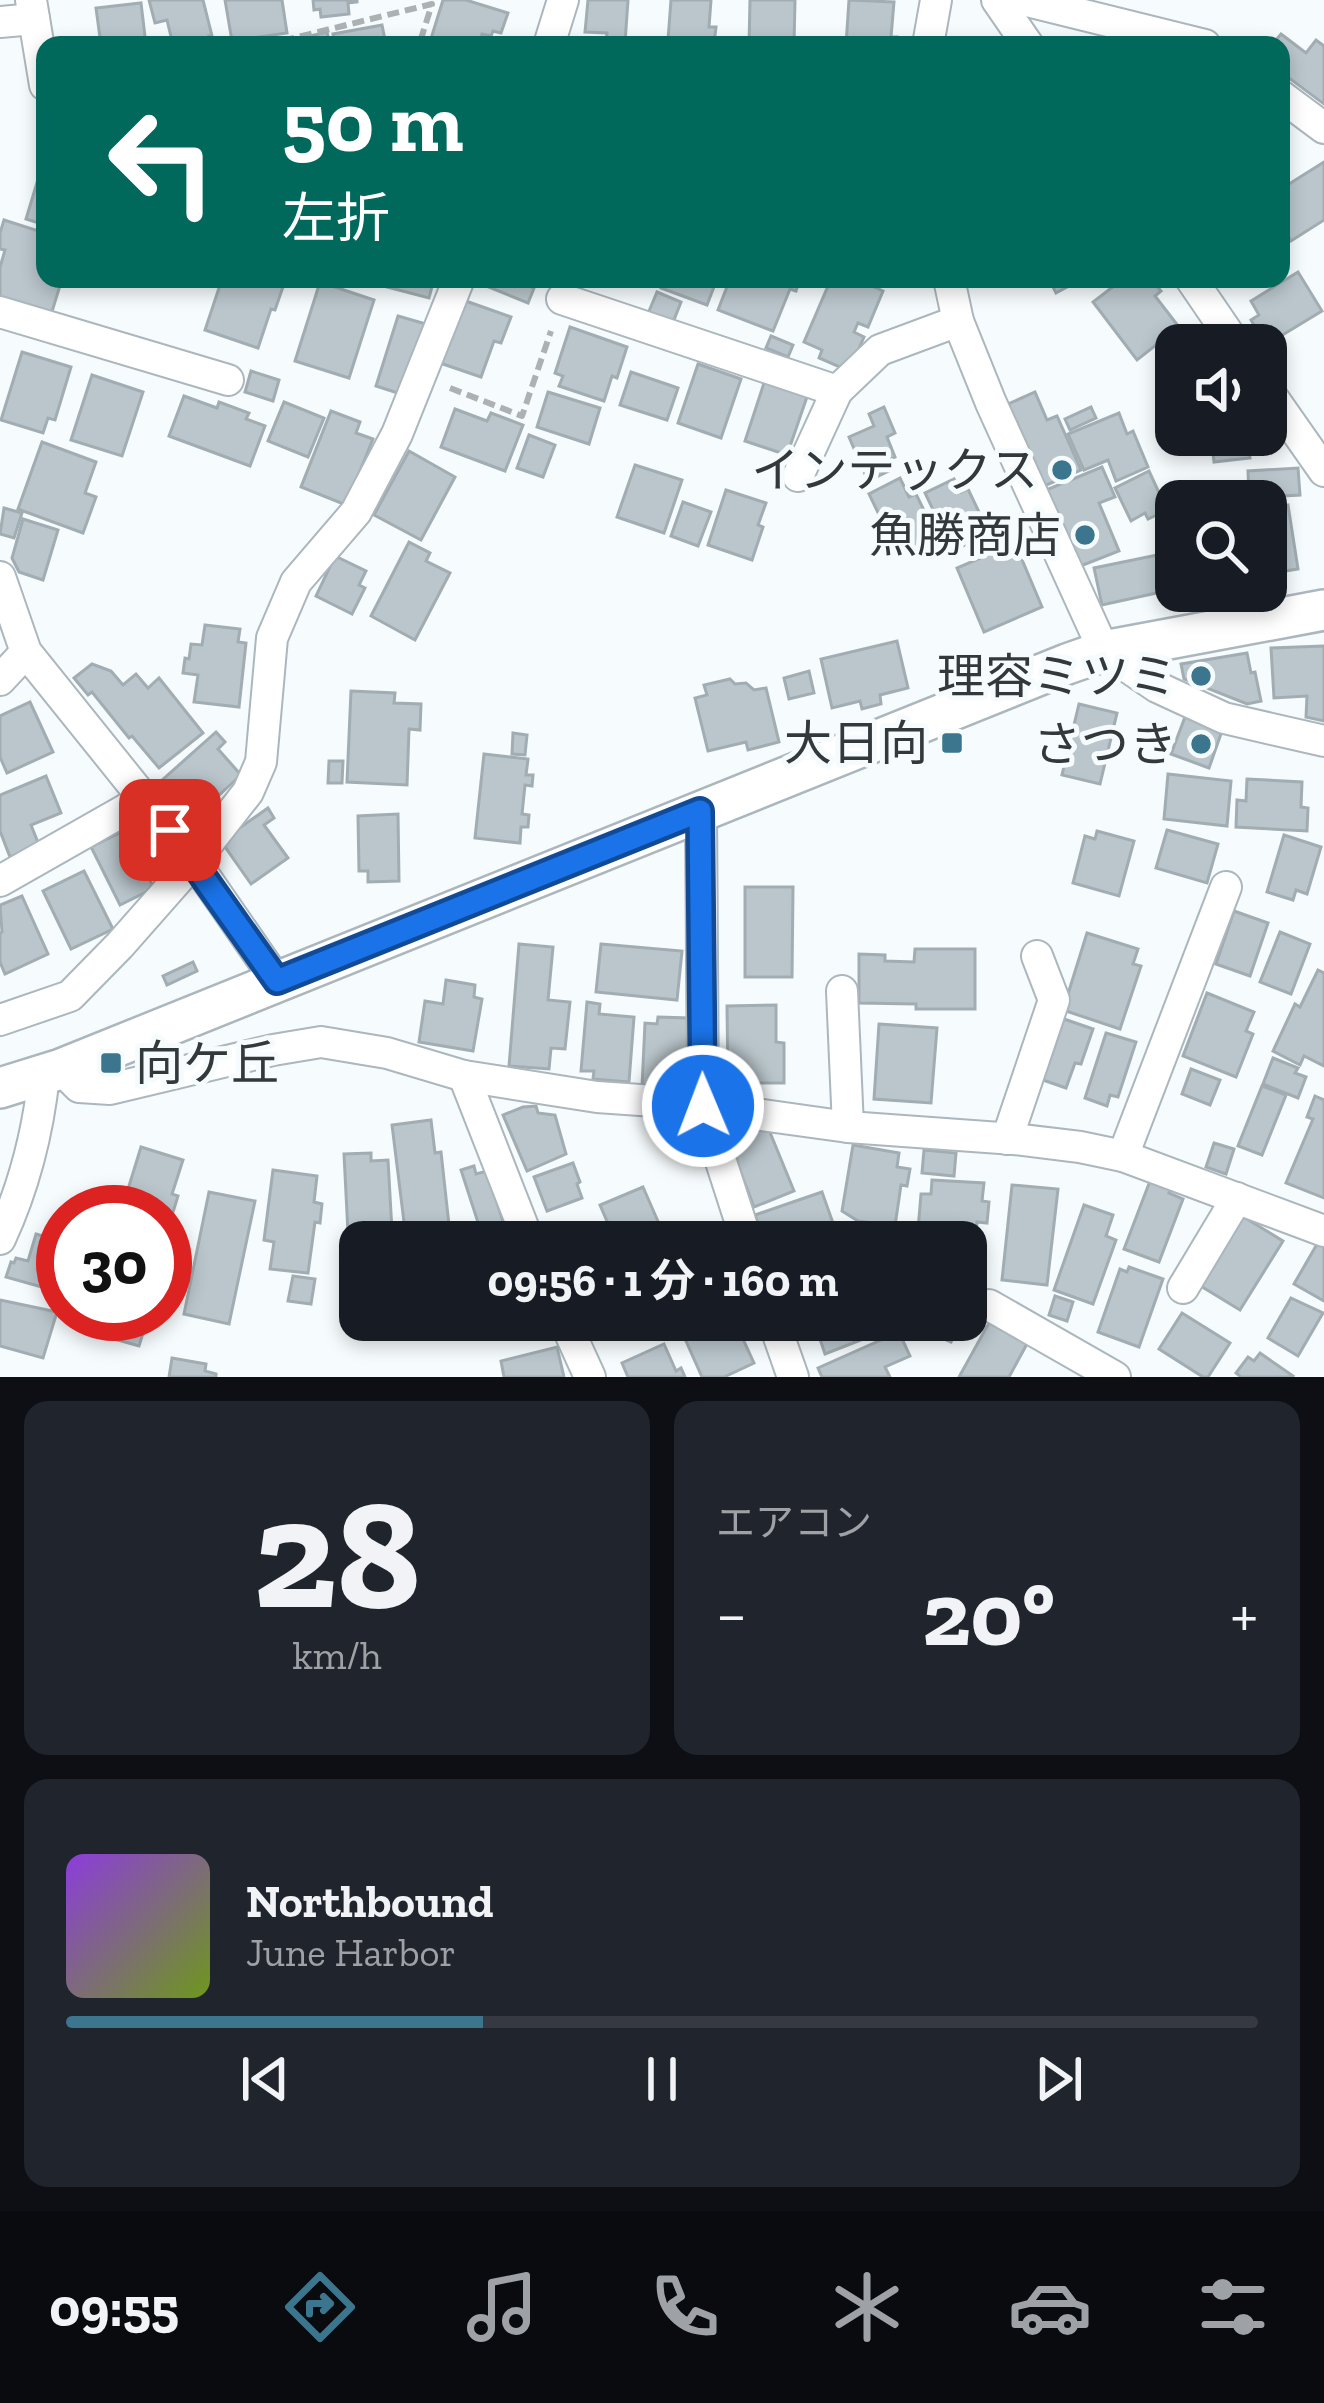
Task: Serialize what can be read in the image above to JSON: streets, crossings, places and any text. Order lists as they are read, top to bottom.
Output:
{
  "places": {
    "other": [
      "インテックス",
      "魚勝商店",
      "理容ミツミ",
      "さつき"
    ],
    "transit": ["大日向", "向ケ丘"]
  },
  "page": {
    "turn": ["50 m", "左折"],
    "limit": "30",
    "trip": "09:56 · 1 分 · 160 m",
    "tile": [
      ["28", "km/h"],
      "エアコン"
    ],
    "heat": ["−", "20°", "+"],
    "song": ["Northbound", "June Harbor"],
    "tabs": "09:55"
  }
}
